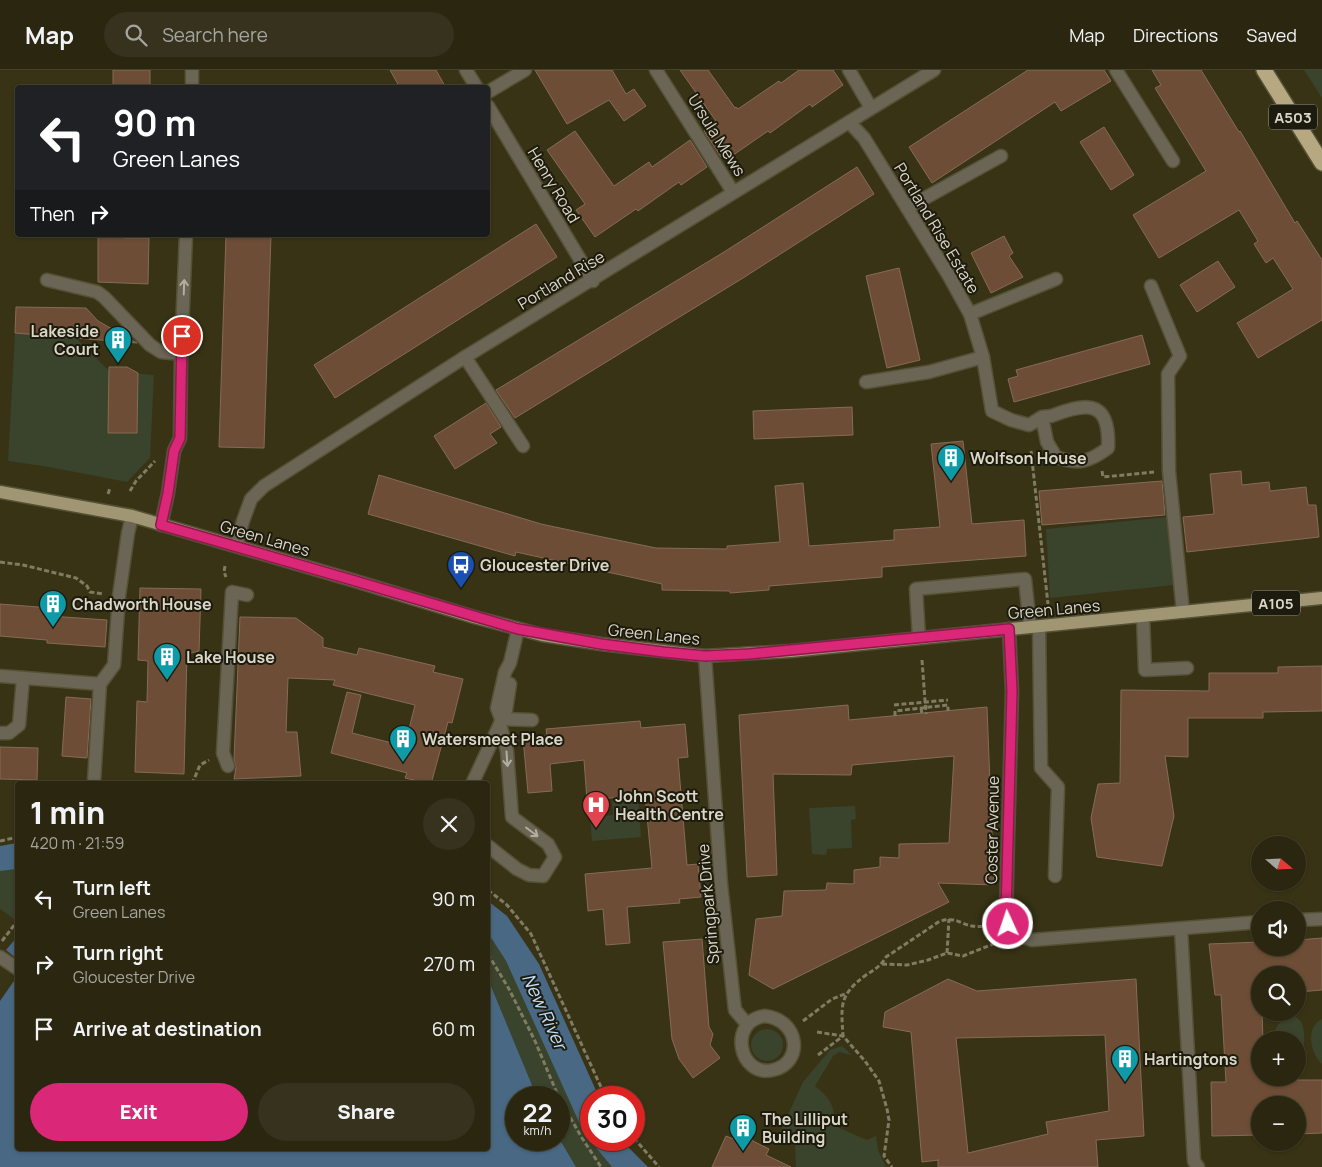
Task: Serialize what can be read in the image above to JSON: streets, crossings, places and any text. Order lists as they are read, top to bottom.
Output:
{
  "streets": {
    "highway": ["A503"],
    "main road": ["Green Lanes", "A105"],
    "street": [
      "Ursula Mews",
      "Henry Road",
      "Portland Rise Estate",
      "Portland Rise",
      "Coster Avenue",
      "Springpark Drive"
    ]
  },
  "crossings": [
    ["Ursula Mews", "Portland Rise"],
    ["Henry Road", "Portland Rise"],
    ["Portland Rise Estate", "Portland Rise"],
    ["Portland Rise", "Green Lanes"],
    ["Green Lanes", "Coster Avenue"],
    ["Green Lanes", "Springpark Drive"]
  ],
  "water": ["New River"],
  "places": {
    "building": [
      "Lakeside Court",
      "Wolfson House",
      "Chadworth House",
      "Lake House",
      "Watersmeet Place",
      "Hartingtons",
      "The Lilliput Building"
    ],
    "bus stop": ["Gloucester Drive"],
    "hospital": ["John Scott Health Centre"]
  },
  "north": "right",
  "page": {
    "header": "Map",
    "search": "Search here",
    "nav": ["Map", "Directions", "Saved"],
    "turn": ["90 m", "Green Lanes"],
    "then": "Then",
    "heading": ["1 min", "420 m · 21:59"],
    "map_buttons": ["+", "−"],
    "list": [
      {
        "name": "Turn left",
        "note": "Green Lanes",
        "value": "90 m"
      },
      {
        "name": "Turn right",
        "note": "Gloucester Drive",
        "value": "270 m"
      },
      {
        "name": "Arrive at destination",
        "value": "60 m"
      }
    ],
    "buttons": ["Exit", "Share"],
    "speed": "22 km/h",
    "limit": "30"
  }
}
